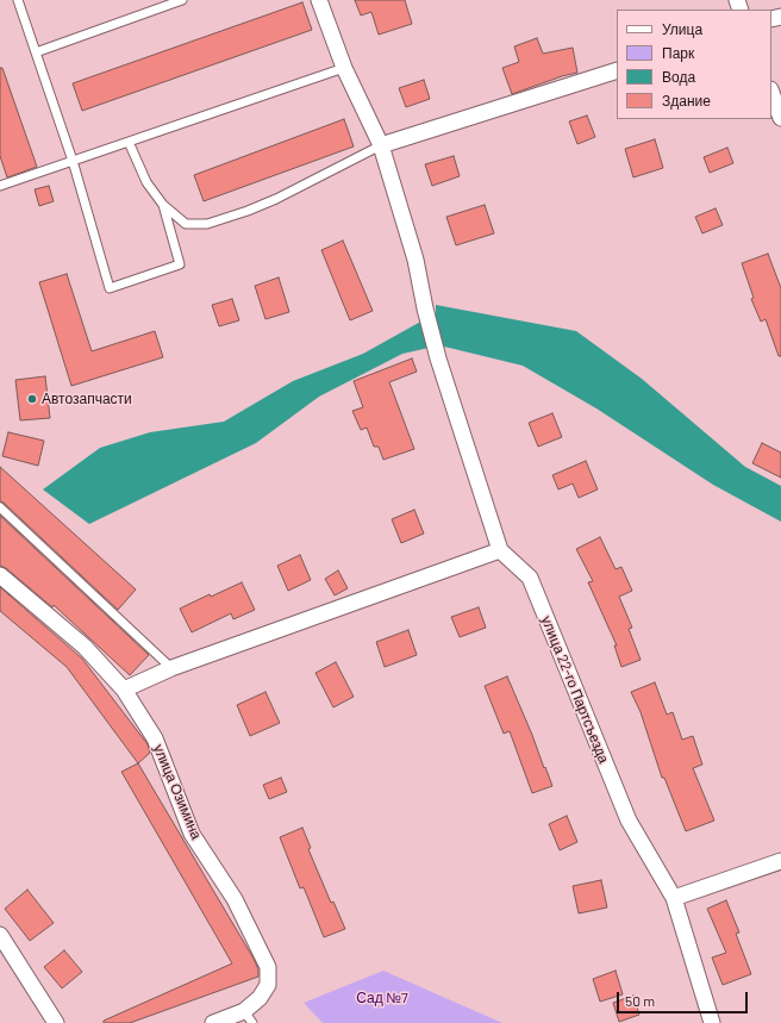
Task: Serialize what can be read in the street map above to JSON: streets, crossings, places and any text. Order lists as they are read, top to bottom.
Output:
{
  "streets": {
    "street": ["улица 22-го Партсъезда", "улица Озимина"]
  },
  "parks": ["Сад №7"],
  "places": ["Автозапчасти"],
  "legend": [
    "Улица",
    "Парк",
    "Вода",
    "Здание"
  ],
  "scale_bar": "50 m"
}
